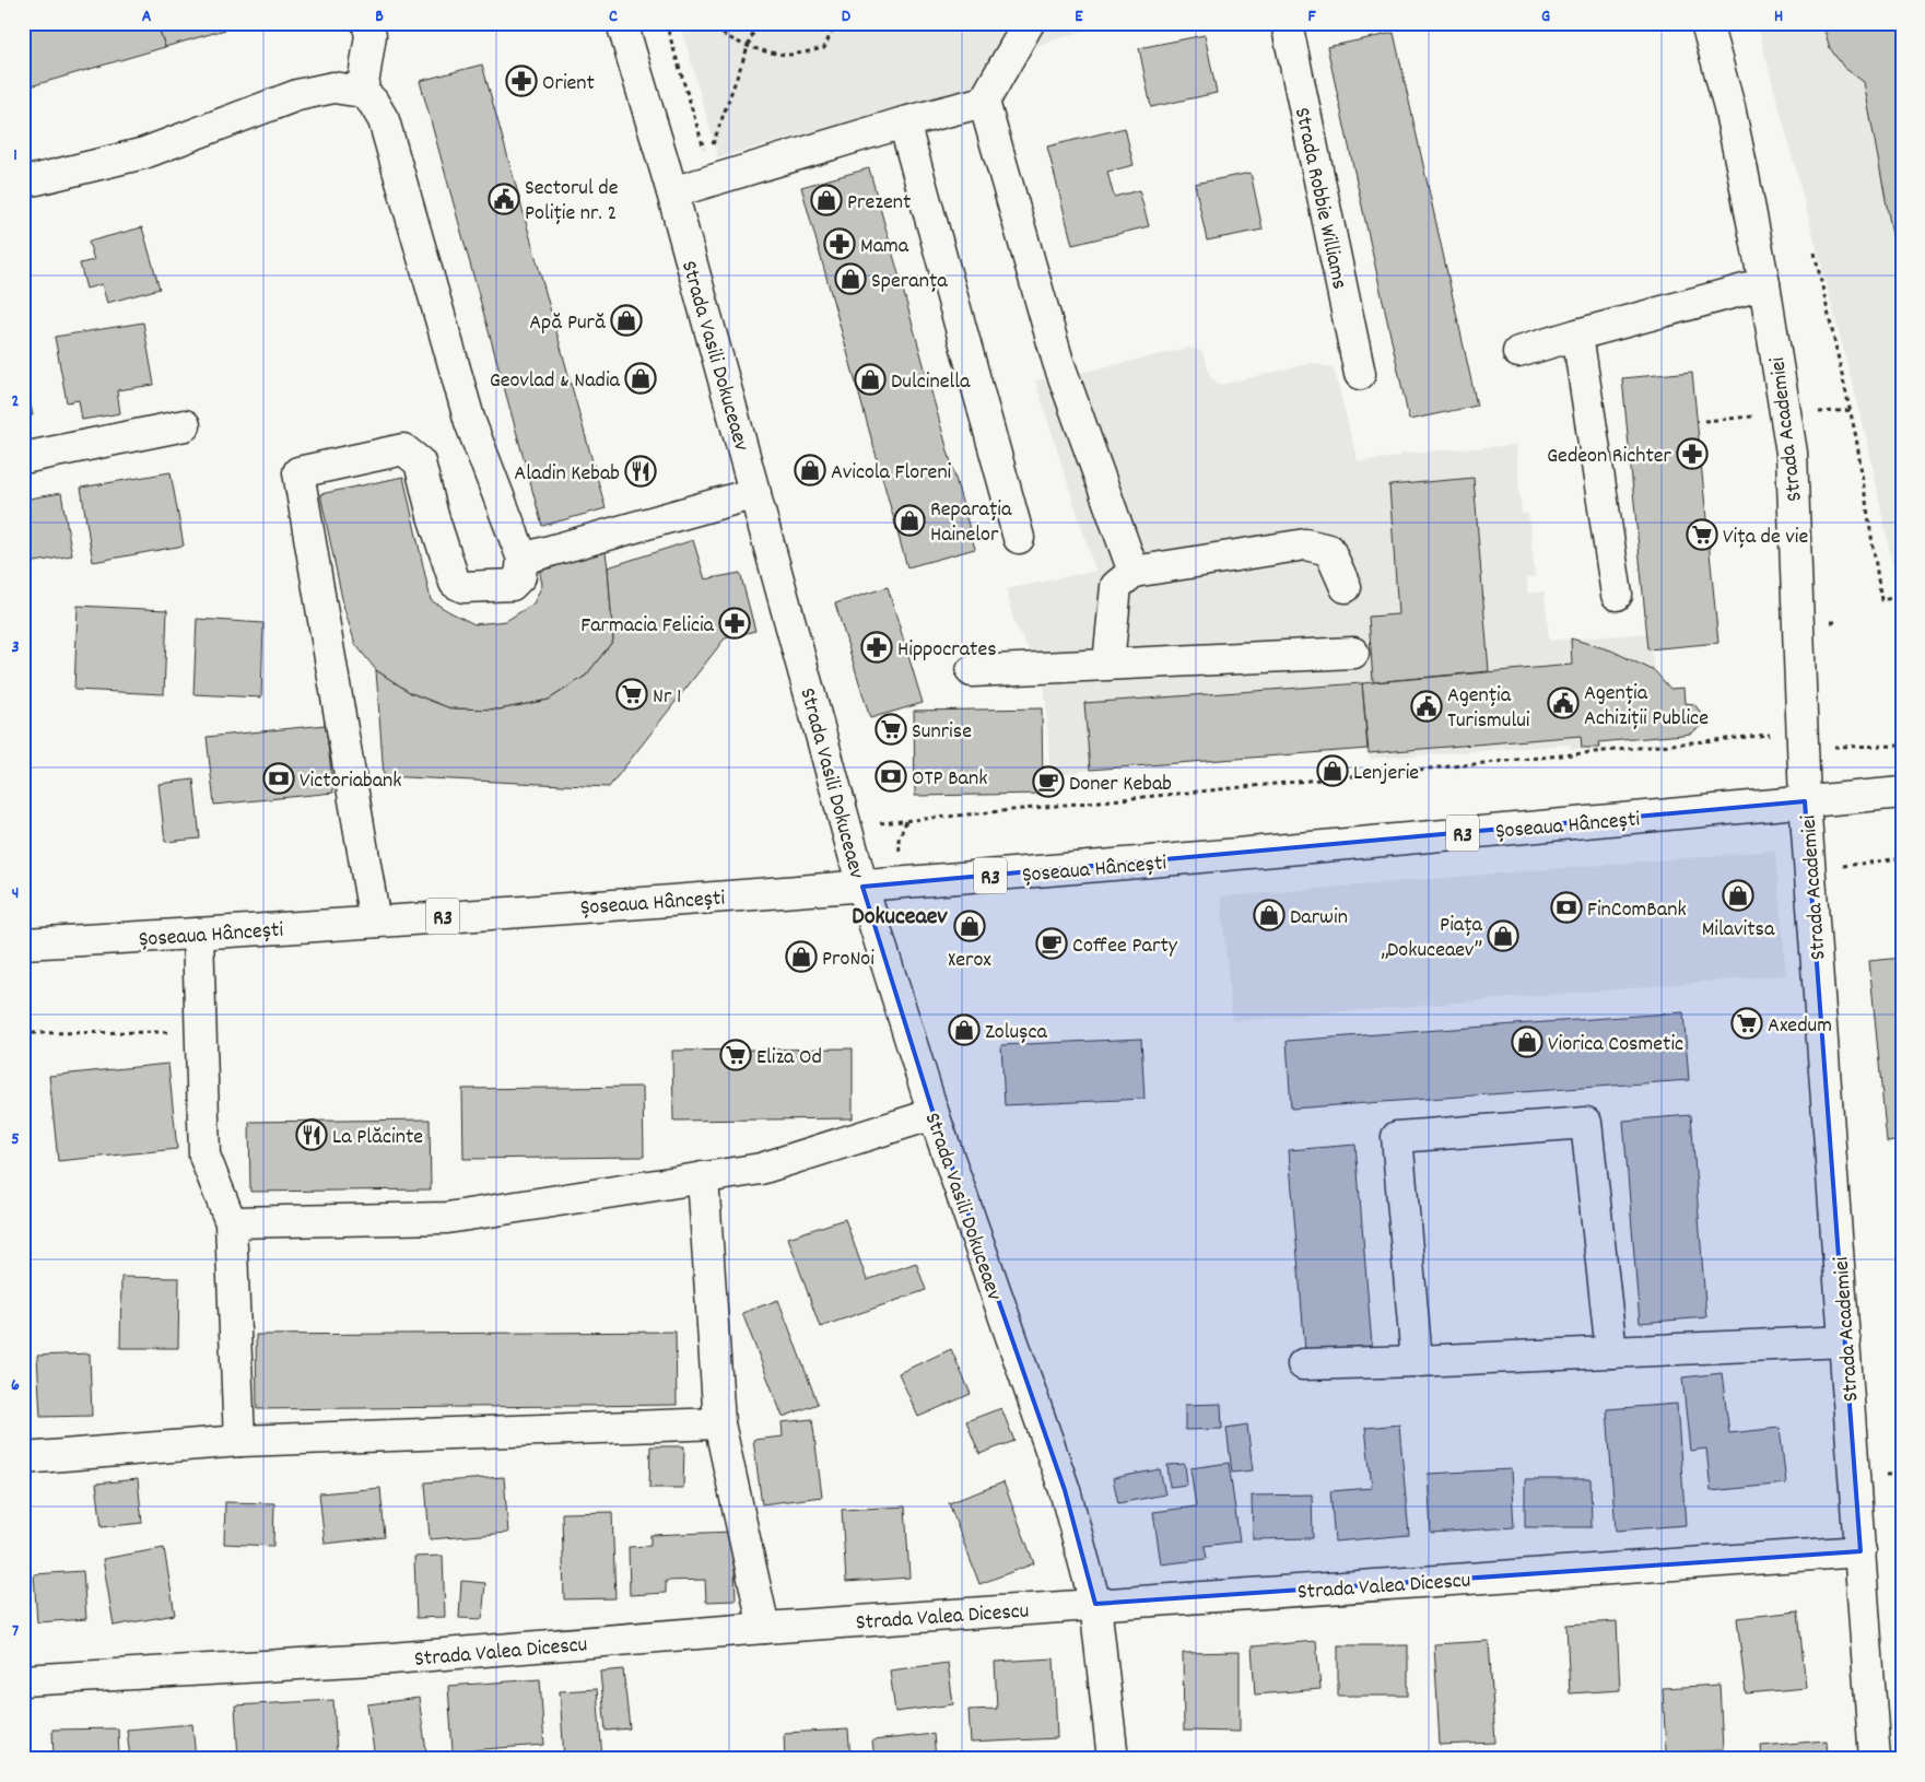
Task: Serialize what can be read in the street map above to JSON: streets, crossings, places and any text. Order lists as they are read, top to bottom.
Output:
{
  "streets": {
    "street": [
      "Strada Robbie Williams",
      "Strada Vasili Dokuceaev",
      "Strada Academiei",
      "Șoseaua Hâncești",
      "R3",
      "Strada Valea Dicescu"
    ]
  },
  "crossings": [
    ["Strada Vasili Dokuceaev", "Șoseaua Hâncești"],
    ["Strada Vasili Dokuceaev", "Strada Valea Dicescu"],
    ["Strada Academiei", "Șoseaua Hâncești"],
    ["Strada Academiei", "Strada Valea Dicescu"]
  ],
  "districts": ["Dokuceaev"],
  "places": {
    "pharmacy": [
      "Orient",
      "Mama",
      "Gedeon Richter",
      "Farmacia Felicia",
      "Hippocrates"
    ],
    "public building": ["Sectorul de Poliție nr. 2", "Agenția Achiziții Publice", "Agenția Turismului"],
    "shop": [
      "Prezent",
      "Speranța",
      "Apă Pură",
      "Geovlad & Nadia",
      "Dulcinella",
      "Avicola Floreni",
      "Reparația Hainelor",
      "Lenjerie",
      "Milavitsa",
      "Darwin",
      "Xerox",
      "Piața „Dokuceaev”",
      "ProNoi",
      "Zolușca",
      "Viorica Cosmetic"
    ],
    "restaurant": ["Aladin Kebab", "La Plăcinte"],
    "supermarket": [
      "Vița de vie",
      "Nr 1",
      "Sunrise",
      "Axedum",
      "Eliza Od"
    ],
    "bank": ["OTP Bank", "Victoriabank", "FinComBank"],
    "cafe": ["Doner Kebab", "Coffee Party"]
  },
  "grid": {
    "columns": [
      "A",
      "B",
      "C",
      "D",
      "E",
      "F",
      "G",
      "H"
    ],
    "rows": [
      "1",
      "2",
      "3",
      "4",
      "5",
      "6",
      "7"
    ]
  }
}
